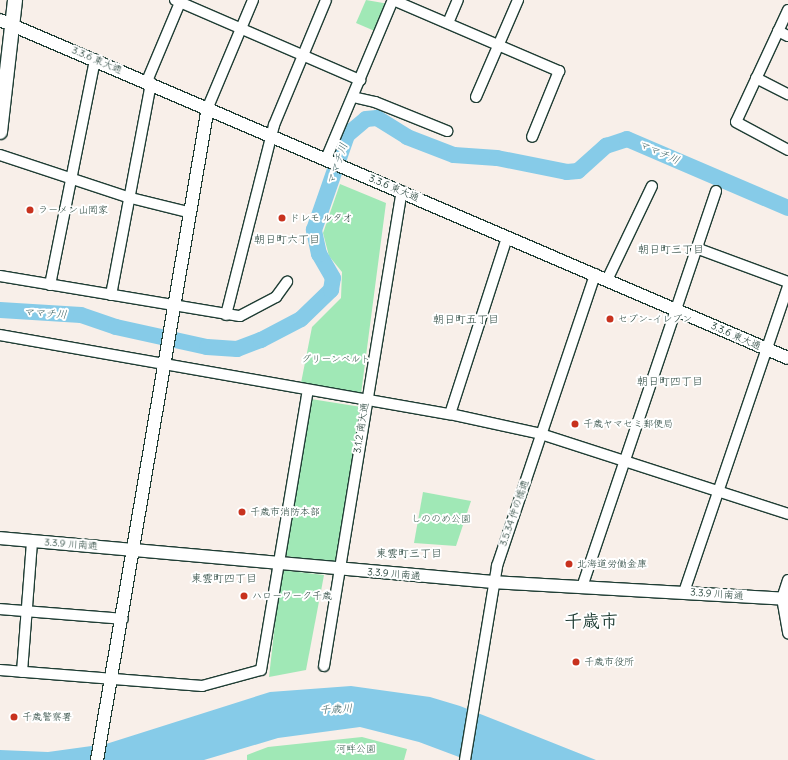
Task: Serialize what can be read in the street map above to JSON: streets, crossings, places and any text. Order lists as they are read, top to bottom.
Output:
{
  "streets": {
    "street": [
      "3.3.6 東大通",
      "3.1.2 南大通",
      "3.5.34 仲の橋通",
      "3.3.9 川南通"
    ]
  },
  "crossings": [
    ["3.3.6 東大通", "3.1.2 南大通"],
    ["3.3.6 東大通", "3.5.34 仲の橋通"],
    ["3.1.2 南大通", "3.3.9 川南通"],
    ["3.5.34 仲の橋通", "3.3.9 川南通"]
  ],
  "districts": [
    "朝日町六丁目",
    "朝日町三丁目",
    "朝日町五丁目",
    "朝日町四丁目",
    "東雲町三丁目",
    "東雲町四丁目",
    "千歳市"
  ],
  "water": ["ママチ川", "千歳川"],
  "parks": ["グリーンベルト", "しののめ公園", "河畔公園"],
  "places": [
    "ラーメン山岡家",
    "ドレモ ルタオ",
    "セブン-イレブン",
    "千歳ヤマセミ郵便局",
    "千歳市消防本部",
    "北海道労働金庫",
    "ハローワーク千歳",
    "千歳市役所",
    "千歳警察署"
  ]
}
